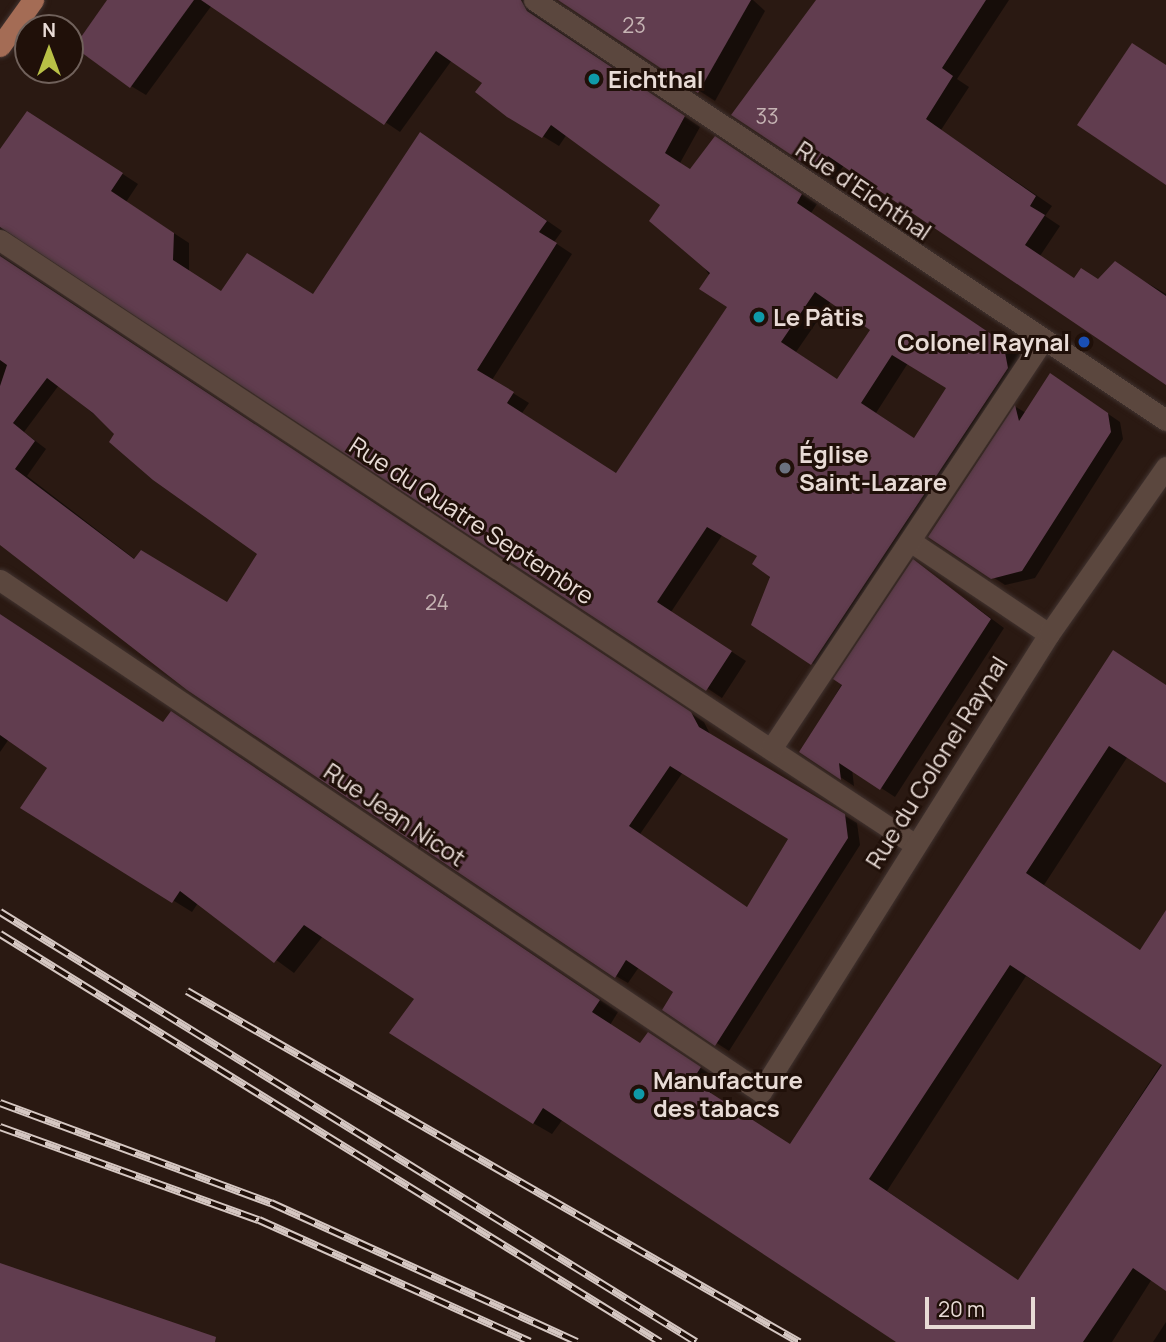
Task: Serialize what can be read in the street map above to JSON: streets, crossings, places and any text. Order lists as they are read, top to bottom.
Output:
{
  "streets": {
    "street": [
      "Rue d'Eichthal",
      "Rue du Quatre Septembre",
      "Rue du Colonel Raynal",
      "Rue Jean Nicot"
    ]
  },
  "crossings": [
    ["Rue du Quatre Septembre", "Rue du Colonel Raynal"],
    ["Rue du Colonel Raynal", "Rue Jean Nicot"]
  ],
  "places": [
    "Eichthal",
    "Le Pâtis",
    "Colonel Raynal",
    "Église Saint-Lazare",
    "Manufacture des tabacs"
  ],
  "house_numbers": ["23", "33", "24"],
  "scale_bar": "20 m",
  "north": "top"
}
